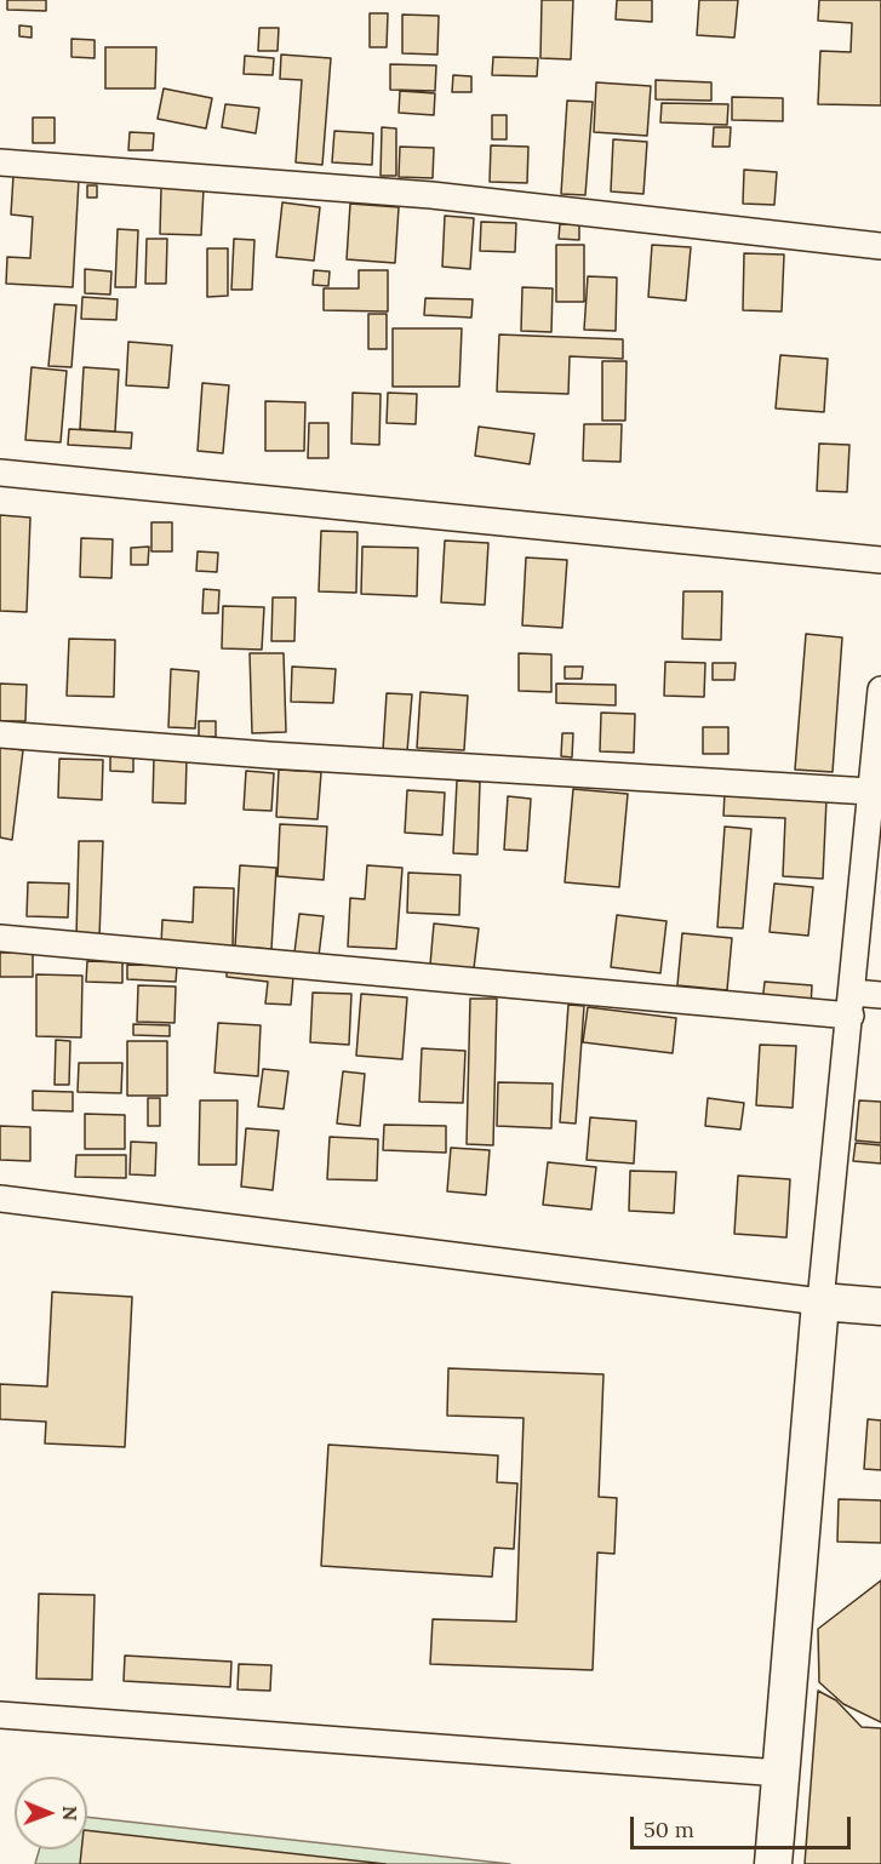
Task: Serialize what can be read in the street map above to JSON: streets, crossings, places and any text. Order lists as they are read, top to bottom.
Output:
{
  "scale_bar": "50 m",
  "north": "right"
}
